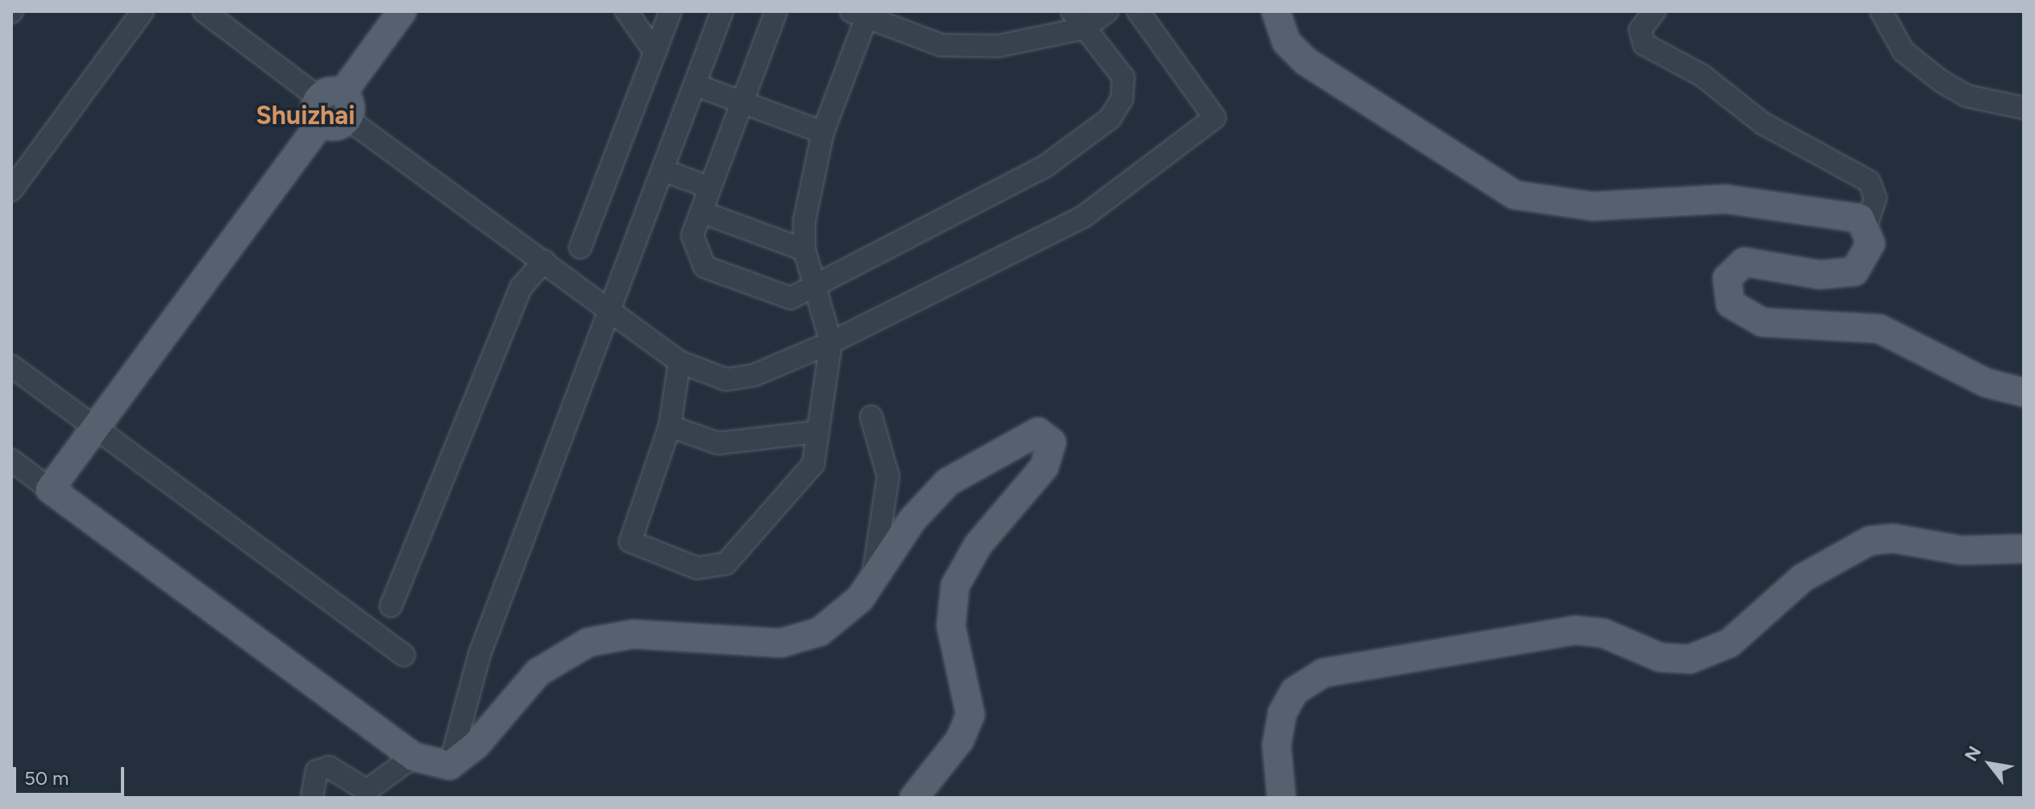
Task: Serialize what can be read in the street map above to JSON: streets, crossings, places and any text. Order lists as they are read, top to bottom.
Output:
{
  "districts": ["Shuizhai"],
  "scale_bar": "50 m",
  "north": "top left"
}
